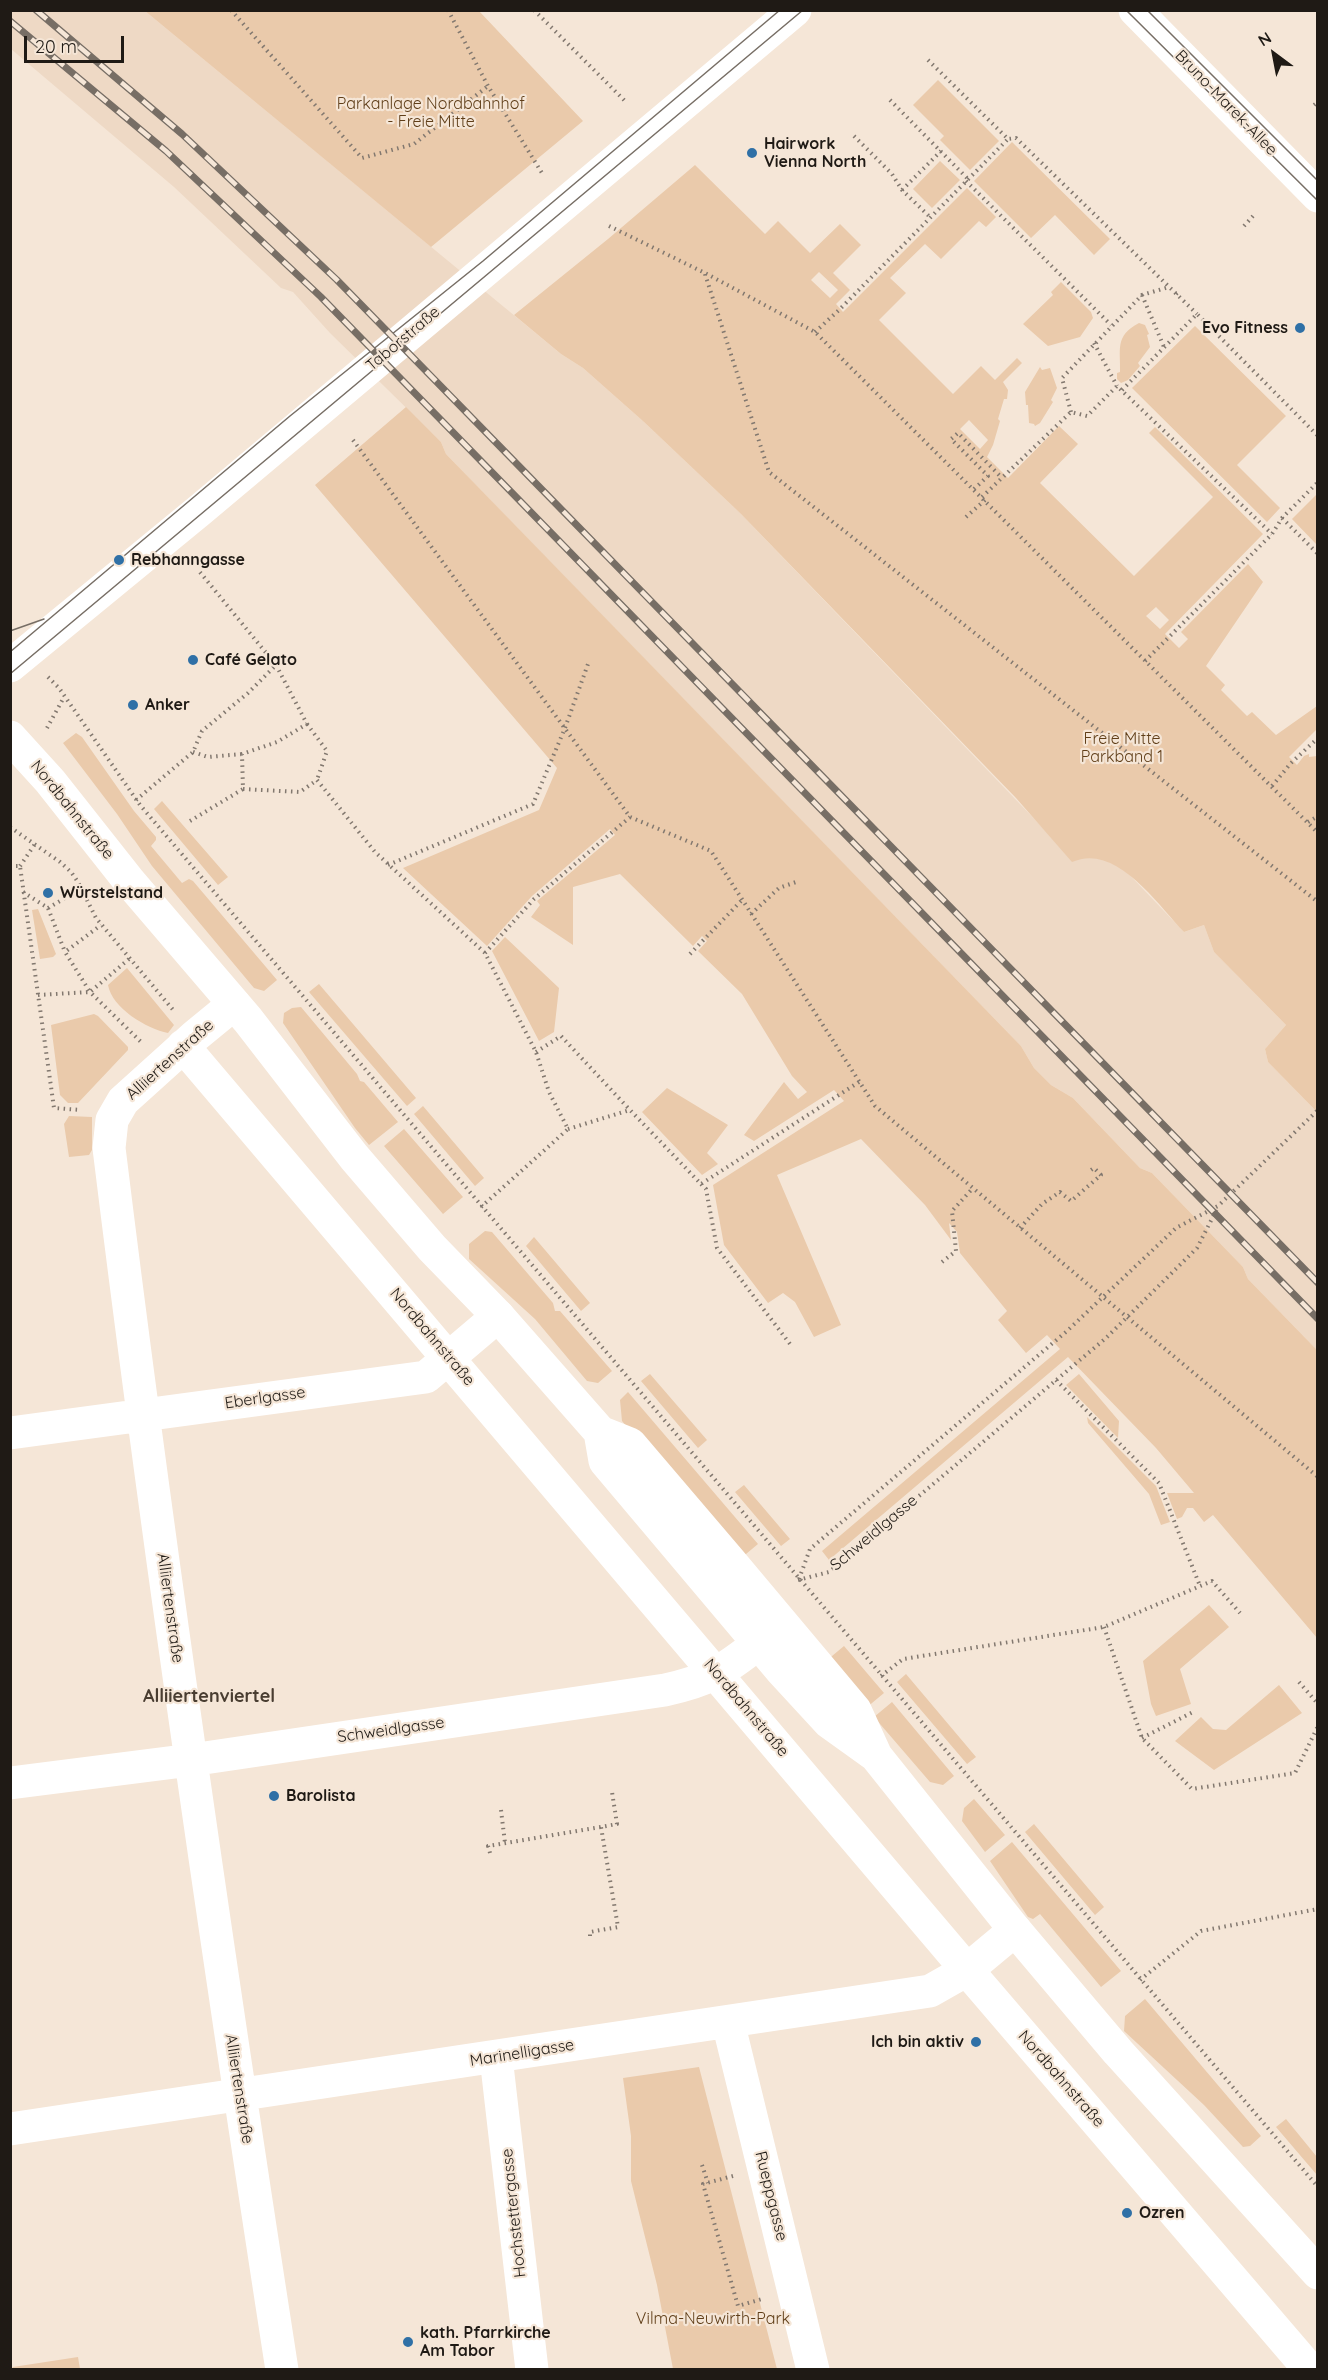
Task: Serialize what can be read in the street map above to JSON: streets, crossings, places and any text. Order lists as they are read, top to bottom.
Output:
{
  "streets": {
    "street": [
      "Bruno-Marek-Allee",
      "Taborstraße",
      "Nordbahnstraße",
      "Alliiertenstraße",
      "Eberlgasse",
      "Schweidlgasse",
      "Marinelligasse",
      "Rueppgasse",
      "Hochstettergasse"
    ]
  },
  "crossings": [
    ["Nordbahnstraße", "Alliiertenstraße"],
    ["Nordbahnstraße", "Eberlgasse"],
    ["Nordbahnstraße", "Schweidlgasse"],
    ["Nordbahnstraße", "Marinelligasse"],
    ["Alliiertenstraße", "Eberlgasse"],
    ["Alliiertenstraße", "Schweidlgasse"],
    ["Alliiertenstraße", "Marinelligasse"],
    ["Marinelligasse", "Rueppgasse"],
    ["Marinelligasse", "Hochstettergasse"]
  ],
  "districts": ["Alliiertenviertel"],
  "parks": ["Parkanlage Nordbahnhof - Freie Mitte", "Freie Mitte Parkband 1", "Vilma-Neuwirth-Park"],
  "places": [
    "Hairwork Vienna North",
    "Evo Fitness",
    "Rebhanngasse",
    "Café Gelato",
    "Anker",
    "Würstelstand",
    "Barolista",
    "Ich bin aktiv",
    "Ozren",
    "kath. Pfarrkirche Am Tabor"
  ],
  "scale_bar": "20 m",
  "north": "top left"
}
